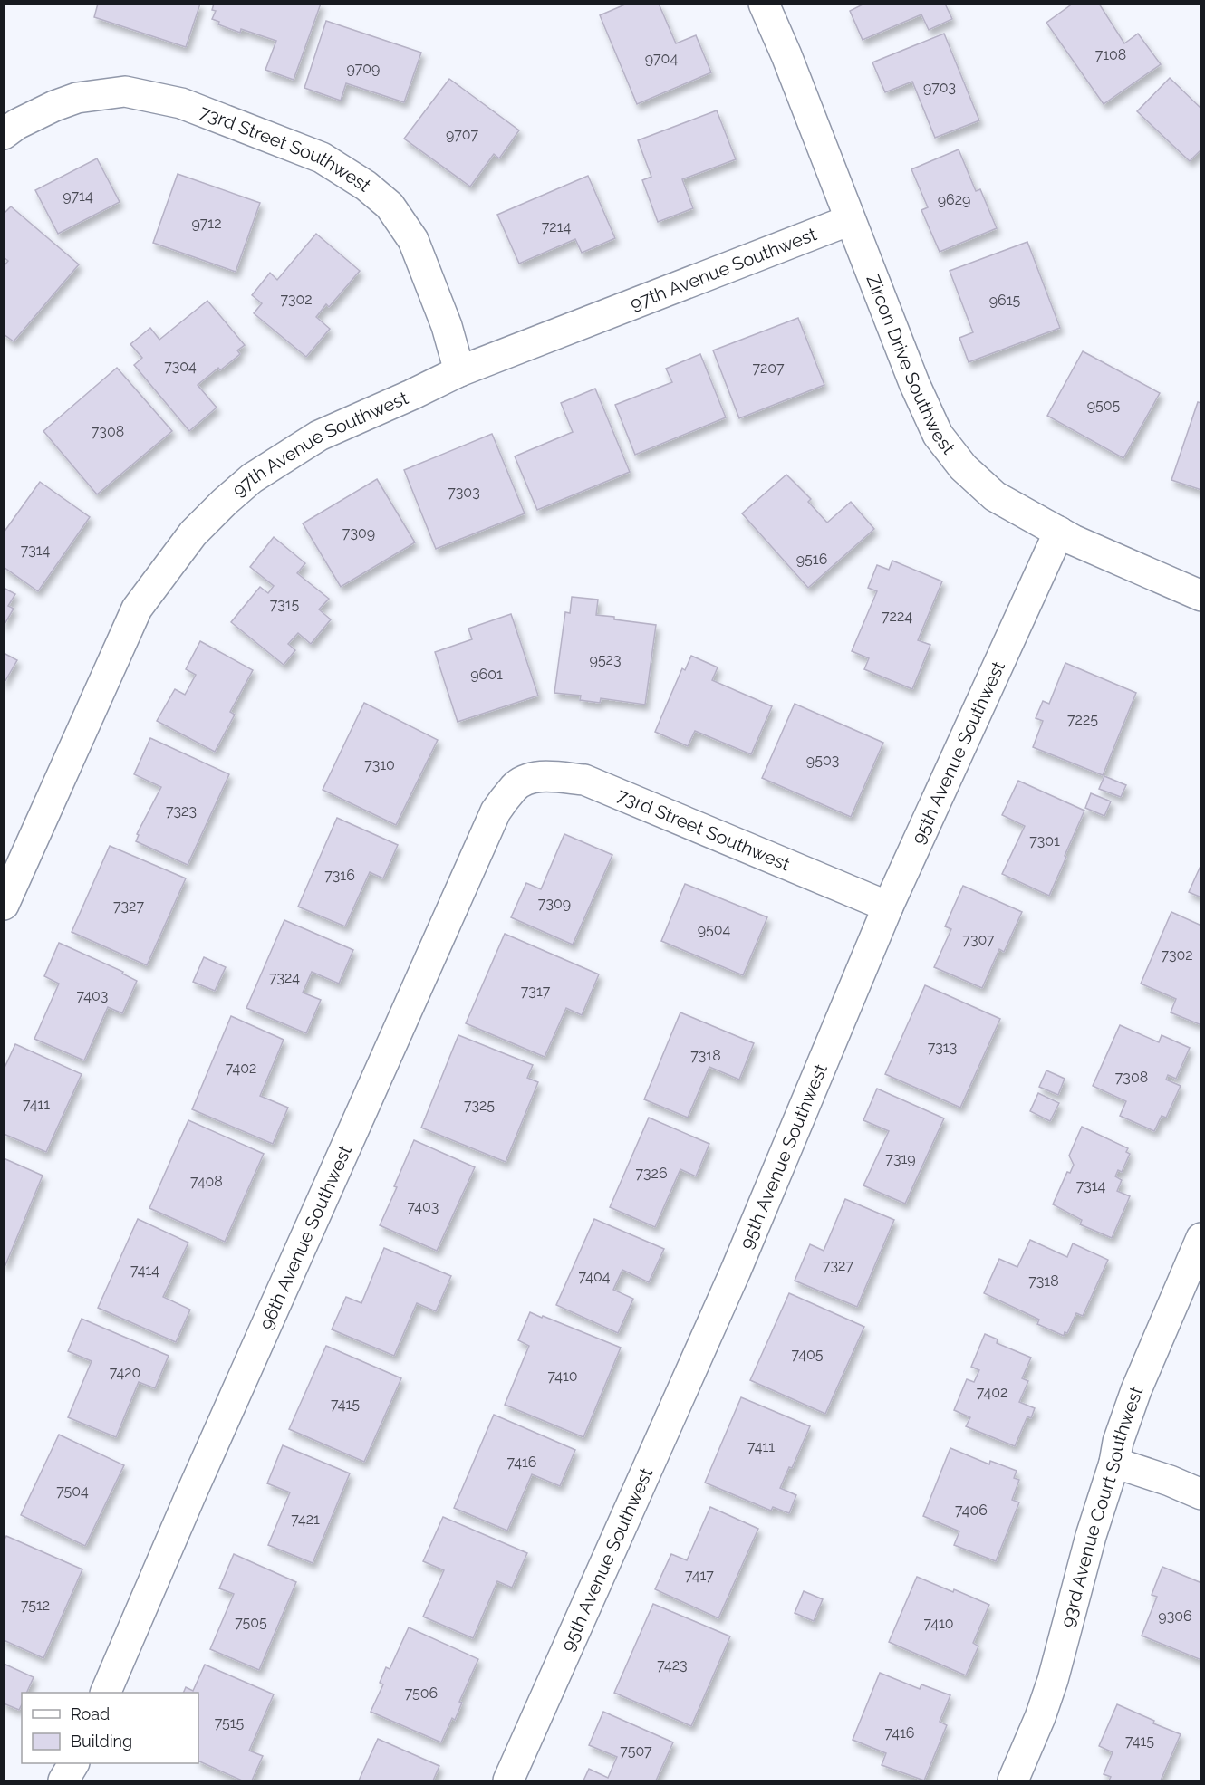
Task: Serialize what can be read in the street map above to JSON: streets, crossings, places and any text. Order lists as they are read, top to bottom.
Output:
{
  "streets": {
    "street": [
      "73rd Street Southwest",
      "97th Avenue Southwest",
      "Zircon Drive Southwest",
      "95th Avenue Southwest",
      "96th Avenue Southwest",
      "93rd Avenue Court Southwest"
    ]
  },
  "crossings": [
    ["73rd Street Southwest", "97th Avenue Southwest"],
    ["73rd Street Southwest", "95th Avenue Southwest"],
    ["73rd Street Southwest", "96th Avenue Southwest"],
    ["97th Avenue Southwest", "Zircon Drive Southwest"],
    ["Zircon Drive Southwest", "95th Avenue Southwest"]
  ],
  "house_numbers": [
    "7108",
    "9704",
    "9709",
    "9703",
    "9707",
    "9714",
    "9629",
    "9712",
    "7214",
    "7302",
    "9615",
    "7304",
    "7207",
    "9505",
    "7308",
    "7303",
    "7309",
    "7314",
    "9516",
    "7315",
    "7224",
    "9523",
    "9601",
    "7225",
    "9503",
    "7310",
    "7323",
    "7301",
    "7316",
    "7309",
    "7327",
    "9504",
    "7307",
    "7302",
    "7324",
    "7317",
    "7403",
    "7313",
    "7318",
    "7402",
    "7308",
    "7411",
    "7325",
    "7319",
    "7326",
    "7408",
    "7314",
    "7403",
    "7327",
    "7414",
    "7404",
    "7318",
    "7405",
    "7420",
    "7410",
    "7402",
    "7415",
    "7411",
    "7416",
    "7504",
    "7406",
    "7421",
    "7417",
    "7512",
    "9306",
    "7505",
    "7410",
    "7423",
    "7506",
    "7515",
    "7416",
    "7415",
    "7507"
  ],
  "legend": ["Road", "Building"]
}
